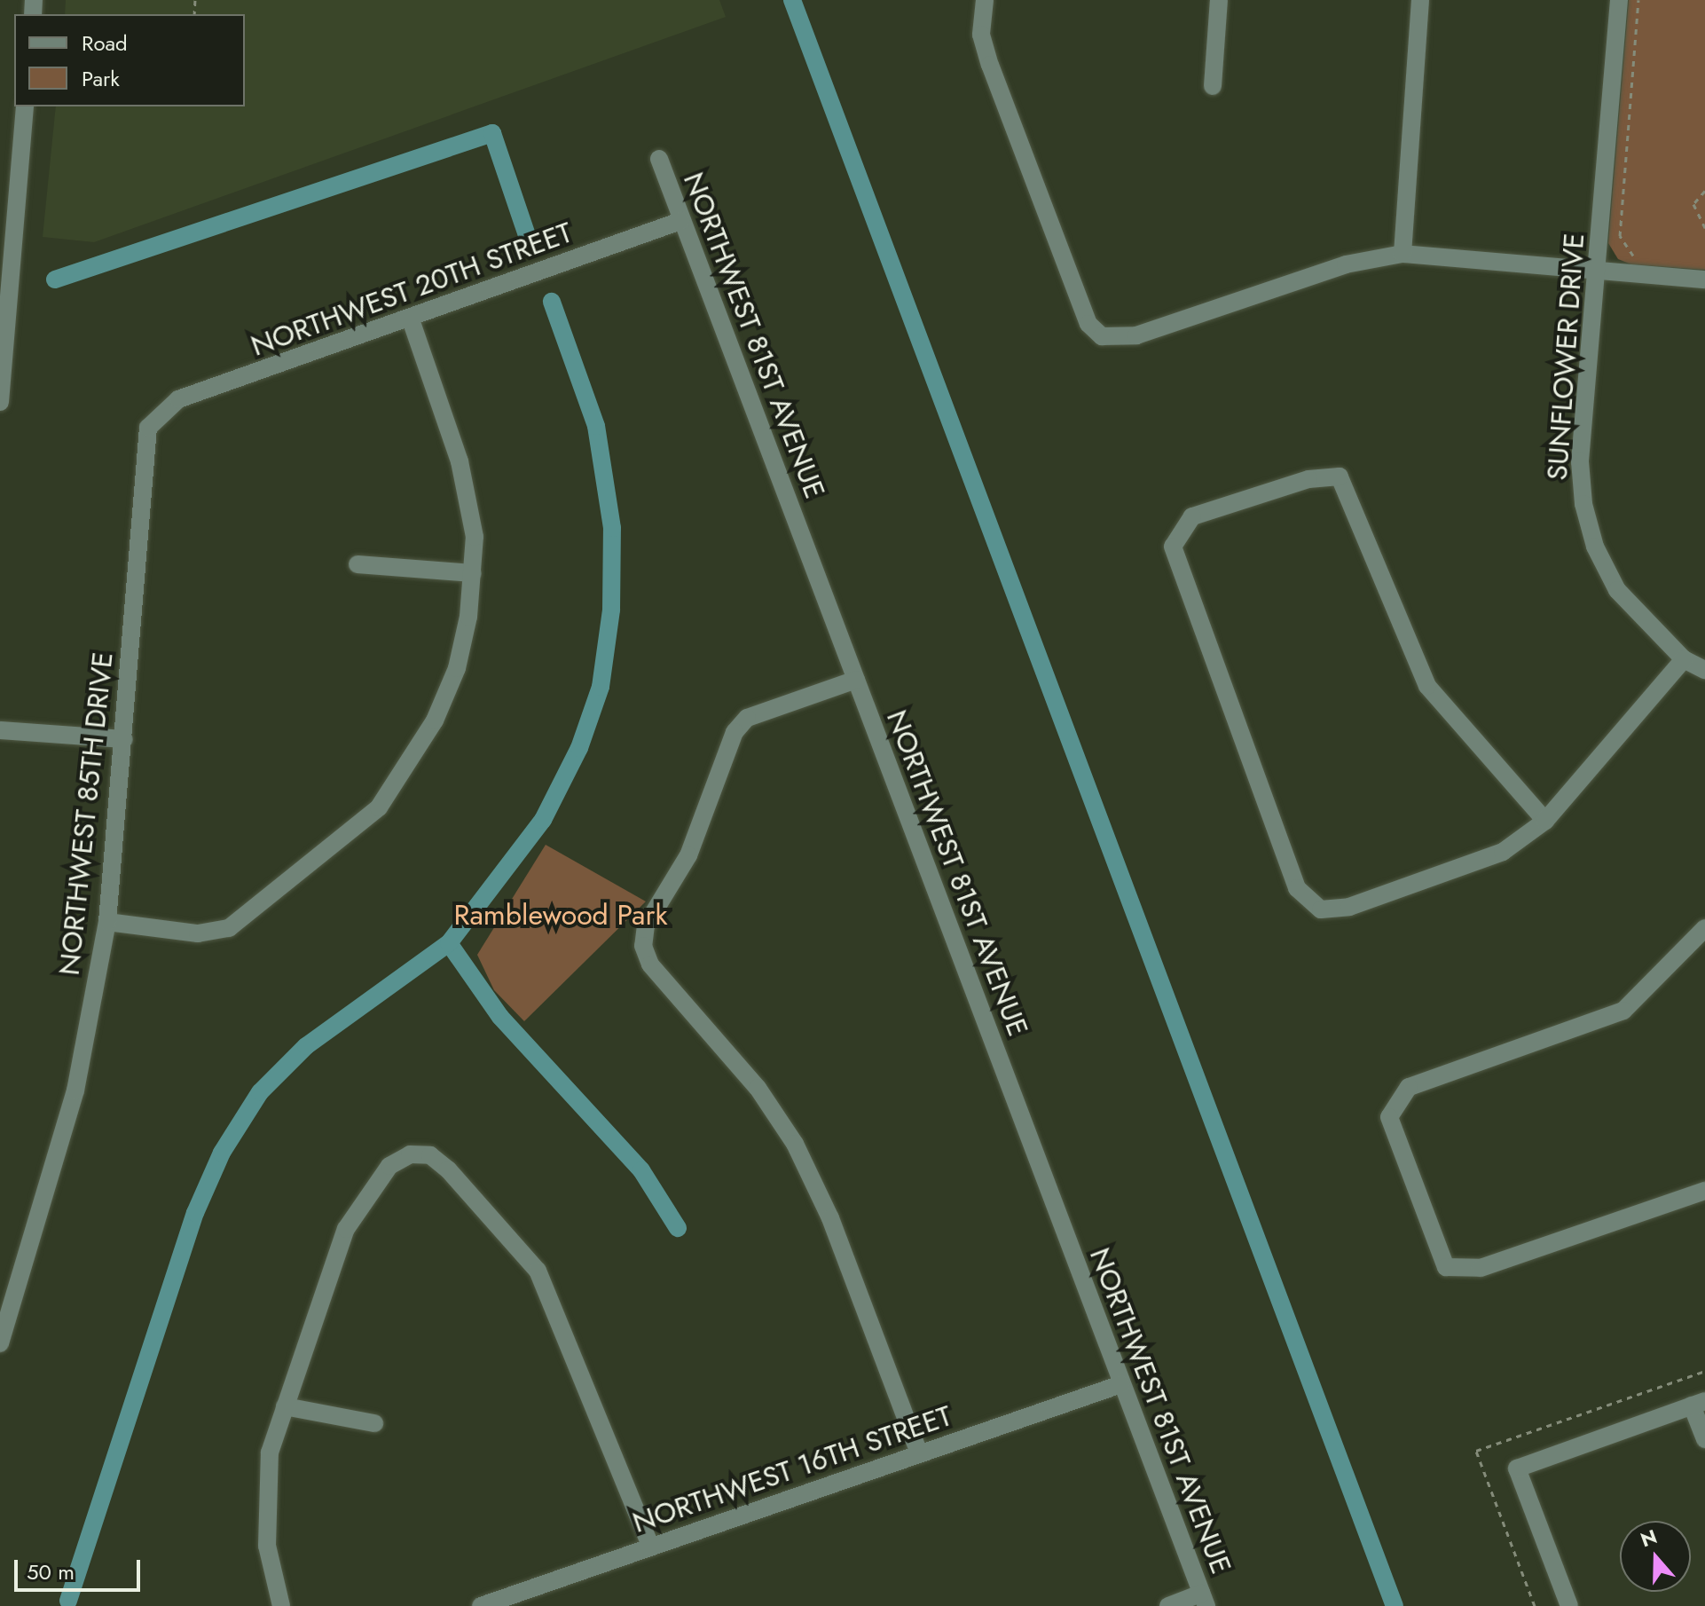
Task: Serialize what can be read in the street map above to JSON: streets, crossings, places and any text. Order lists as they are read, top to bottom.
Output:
{
  "streets": {
    "street": [
      "NORTHWEST 20TH STREET",
      "NORTHWEST 81ST AVENUE",
      "SUNFLOWER DRIVE",
      "NORTHWEST 85TH DRIVE",
      "NORTHWEST 16TH STREET"
    ]
  },
  "crossings": [
    ["NORTHWEST 20TH STREET", "NORTHWEST 81ST AVENUE"],
    ["NORTHWEST 20TH STREET", "NORTHWEST 85TH DRIVE"],
    ["NORTHWEST 81ST AVENUE", "NORTHWEST 16TH STREET"]
  ],
  "parks": ["Ramblewood Park"],
  "legend": ["Road", "Park"],
  "scale_bar": "50 m",
  "north": "top"
}
